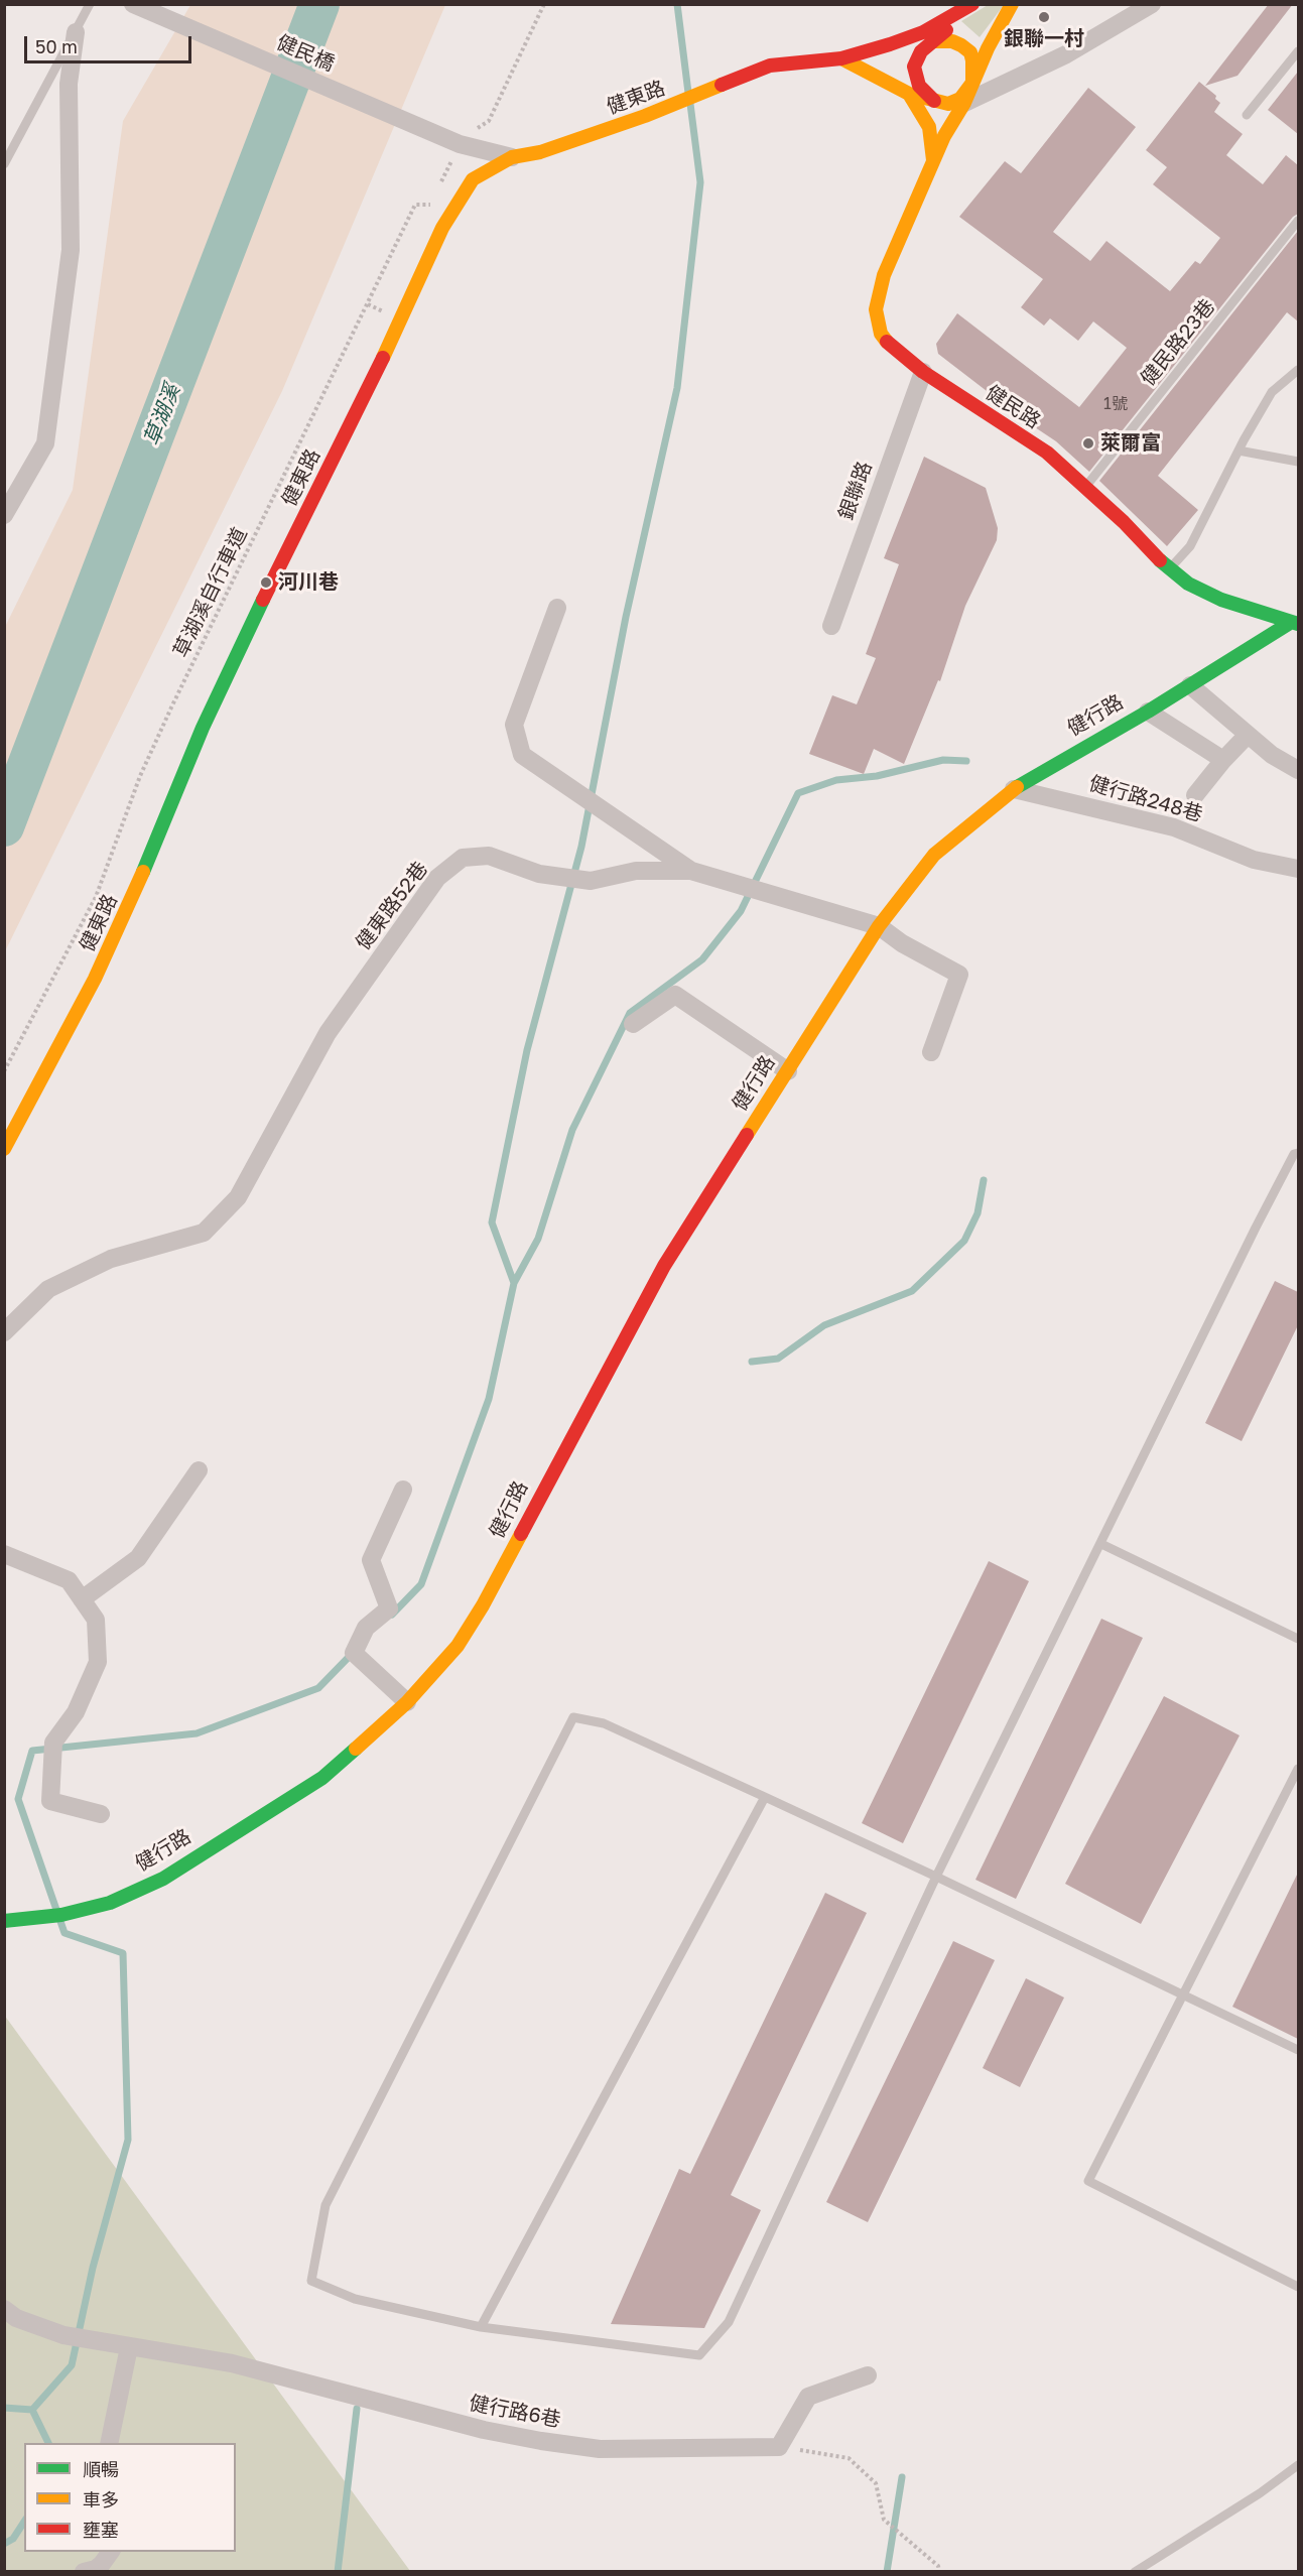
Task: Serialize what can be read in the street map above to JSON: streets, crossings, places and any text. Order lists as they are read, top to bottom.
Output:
{
  "streets": {
    "street": [
      "健民橋",
      "健東路",
      "健民路",
      "銀聯路",
      "健行路",
      "健行路248巷",
      "健東路52巷",
      "健行路6巷"
    ],
    "lane": ["健民路23巷"],
    "path": ["草湖溪自行車道"]
  },
  "crossings": [
    ["健民橋", "健東路"],
    ["健東路", "健民路"],
    ["健民路23巷", "健民路"],
    ["健民路", "銀聯路"],
    ["健民路", "健行路"],
    ["健行路", "健行路248巷"]
  ],
  "water": ["草湖溪"],
  "places": ["銀聯一村", "萊爾富", "河川巷"],
  "house_numbers": ["1號"],
  "legend": ["順暢", "車多", "壅塞"],
  "scale_bar": "50 m"
}
